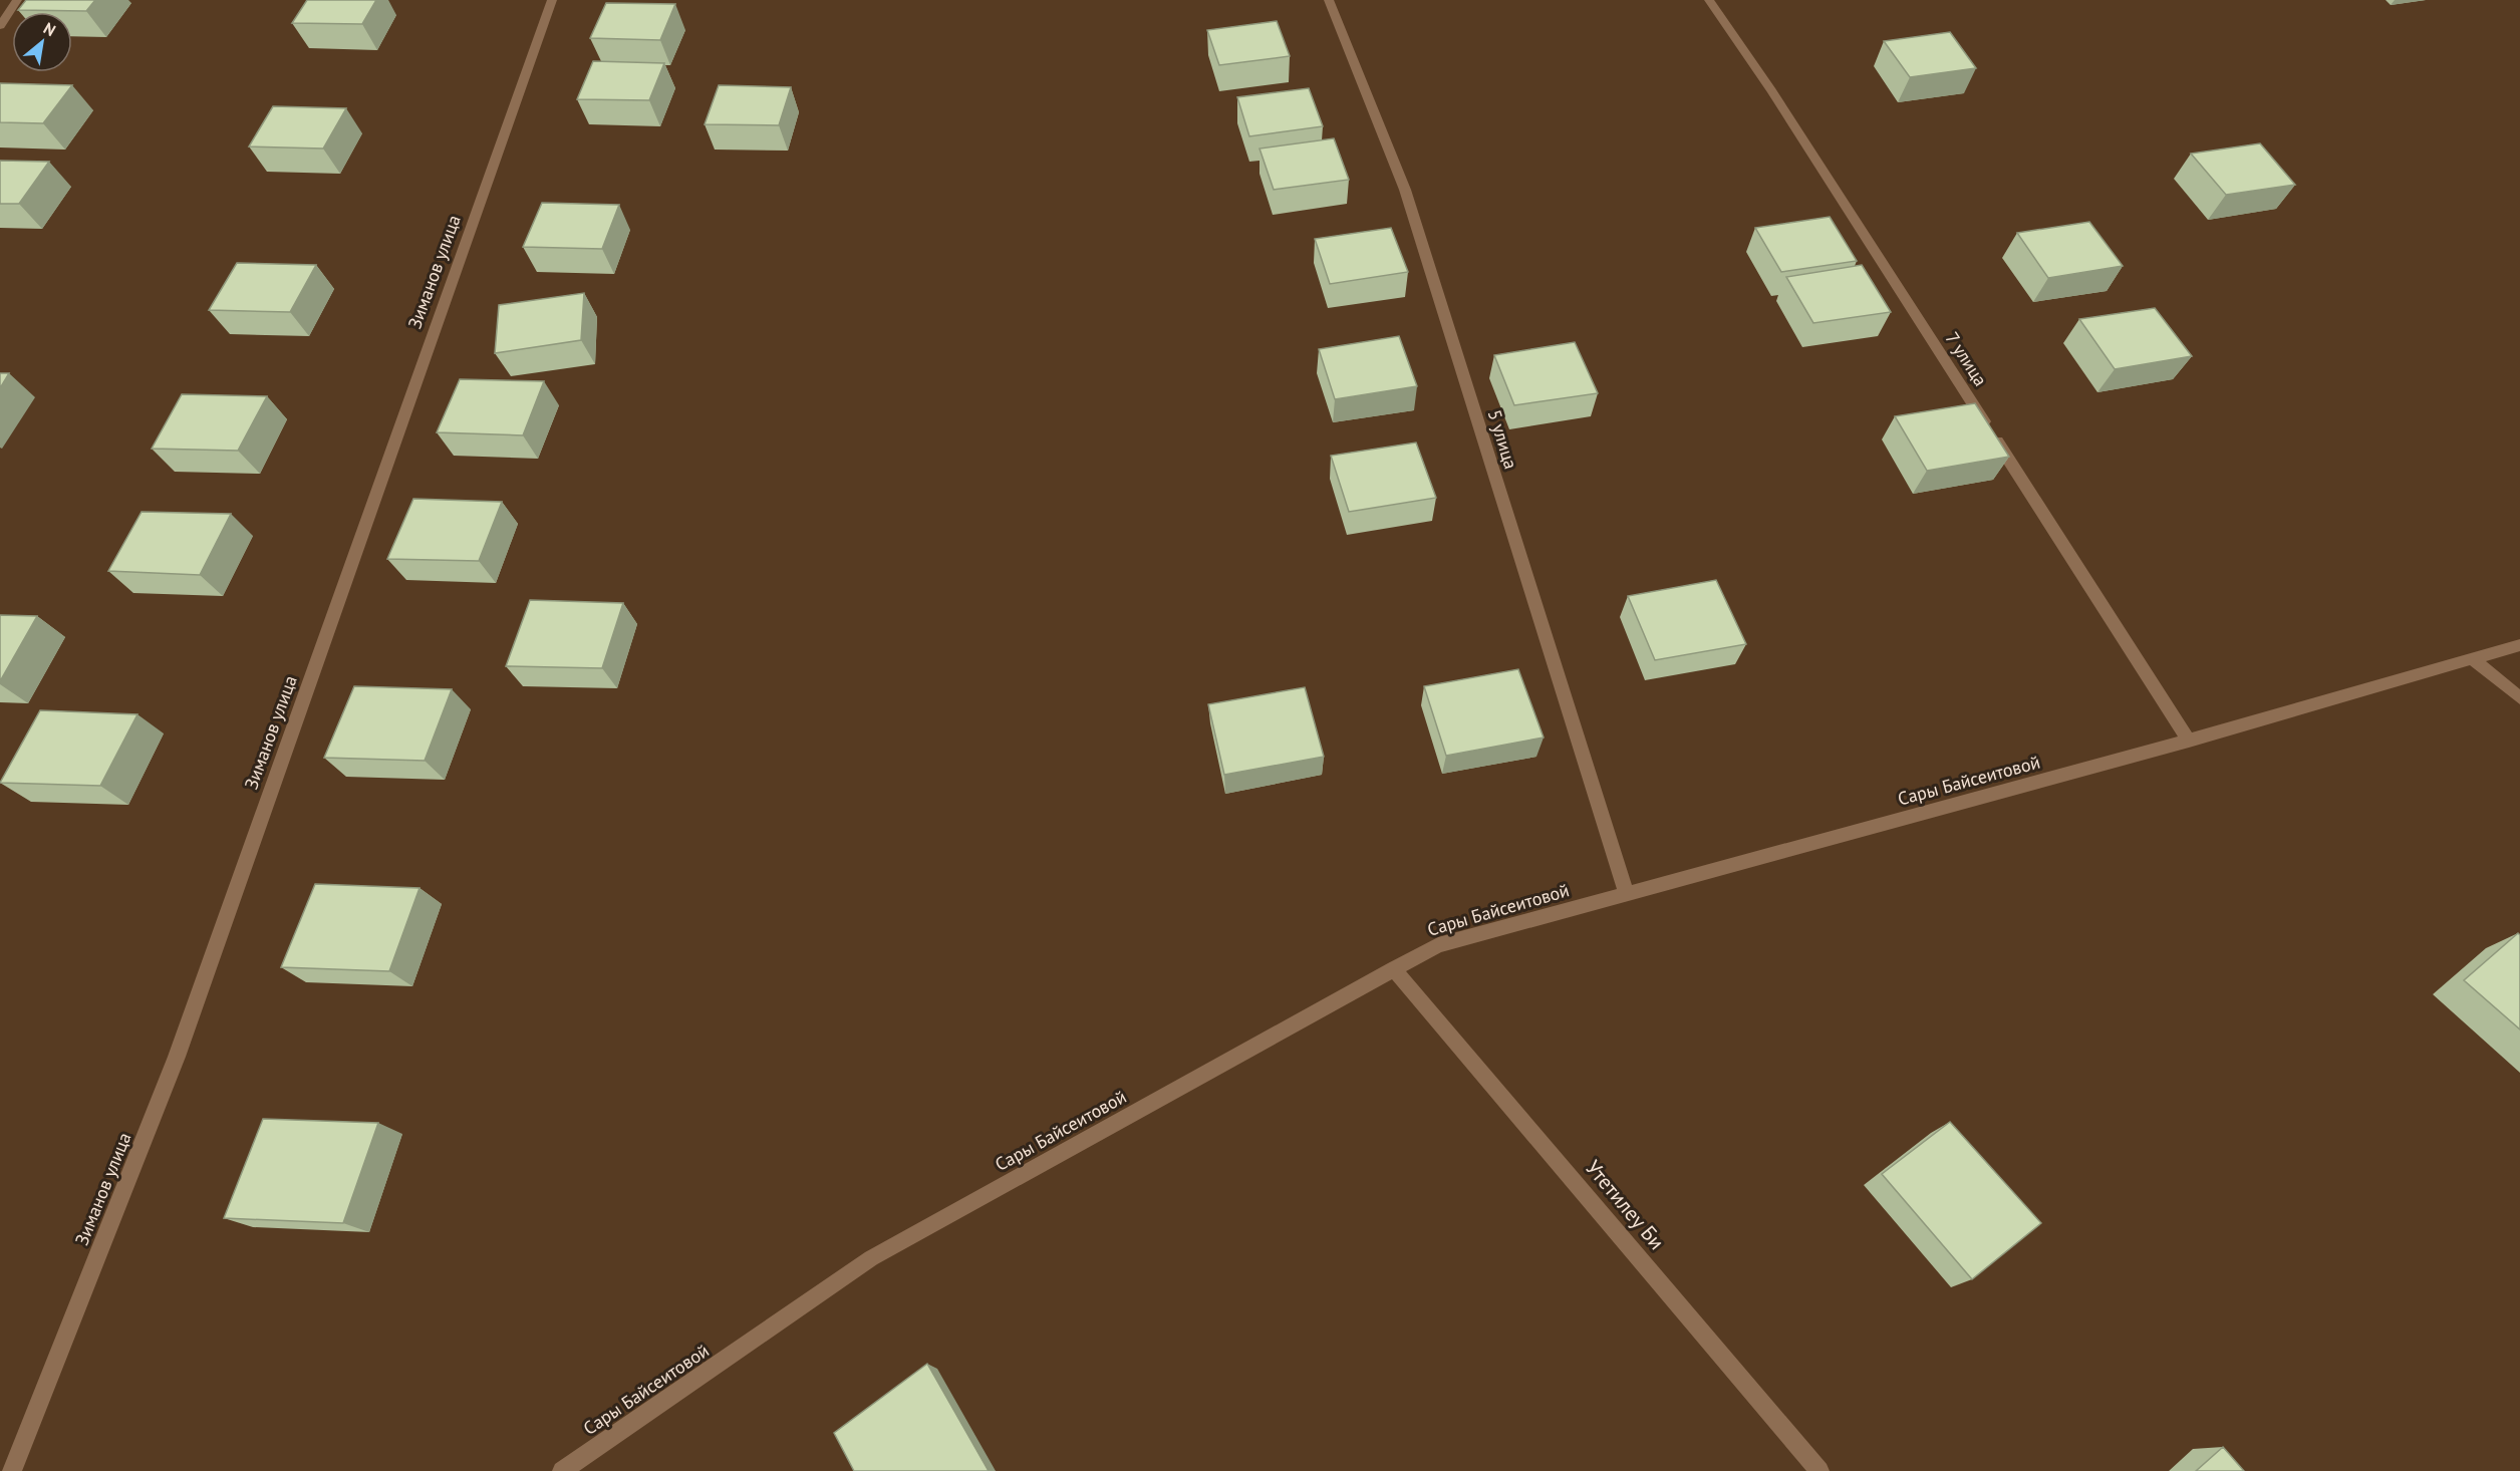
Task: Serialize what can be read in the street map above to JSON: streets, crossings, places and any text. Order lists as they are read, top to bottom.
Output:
{
  "streets": {
    "street": [
      "Зиманов улица",
      "7 улица",
      "5 улица",
      "Сары Байсеитовой",
      "Утетилеу Би"
    ]
  },
  "crossings": [
    ["7 улица", "Сары Байсеитовой"],
    ["5 улица", "Сары Байсеитовой"],
    ["Сары Байсеитовой", "Утетилеу Би"]
  ],
  "north": "top right"
}
